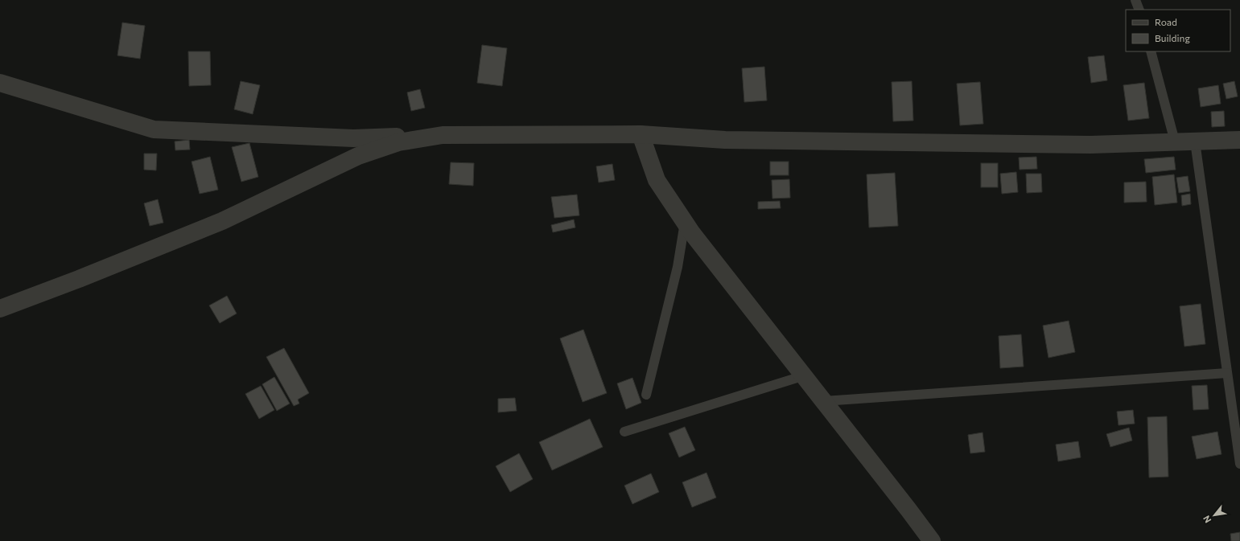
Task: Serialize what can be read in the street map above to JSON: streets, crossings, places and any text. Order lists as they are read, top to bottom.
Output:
{
  "legend": ["Road", "Building"],
  "north": "bottom left"
}
